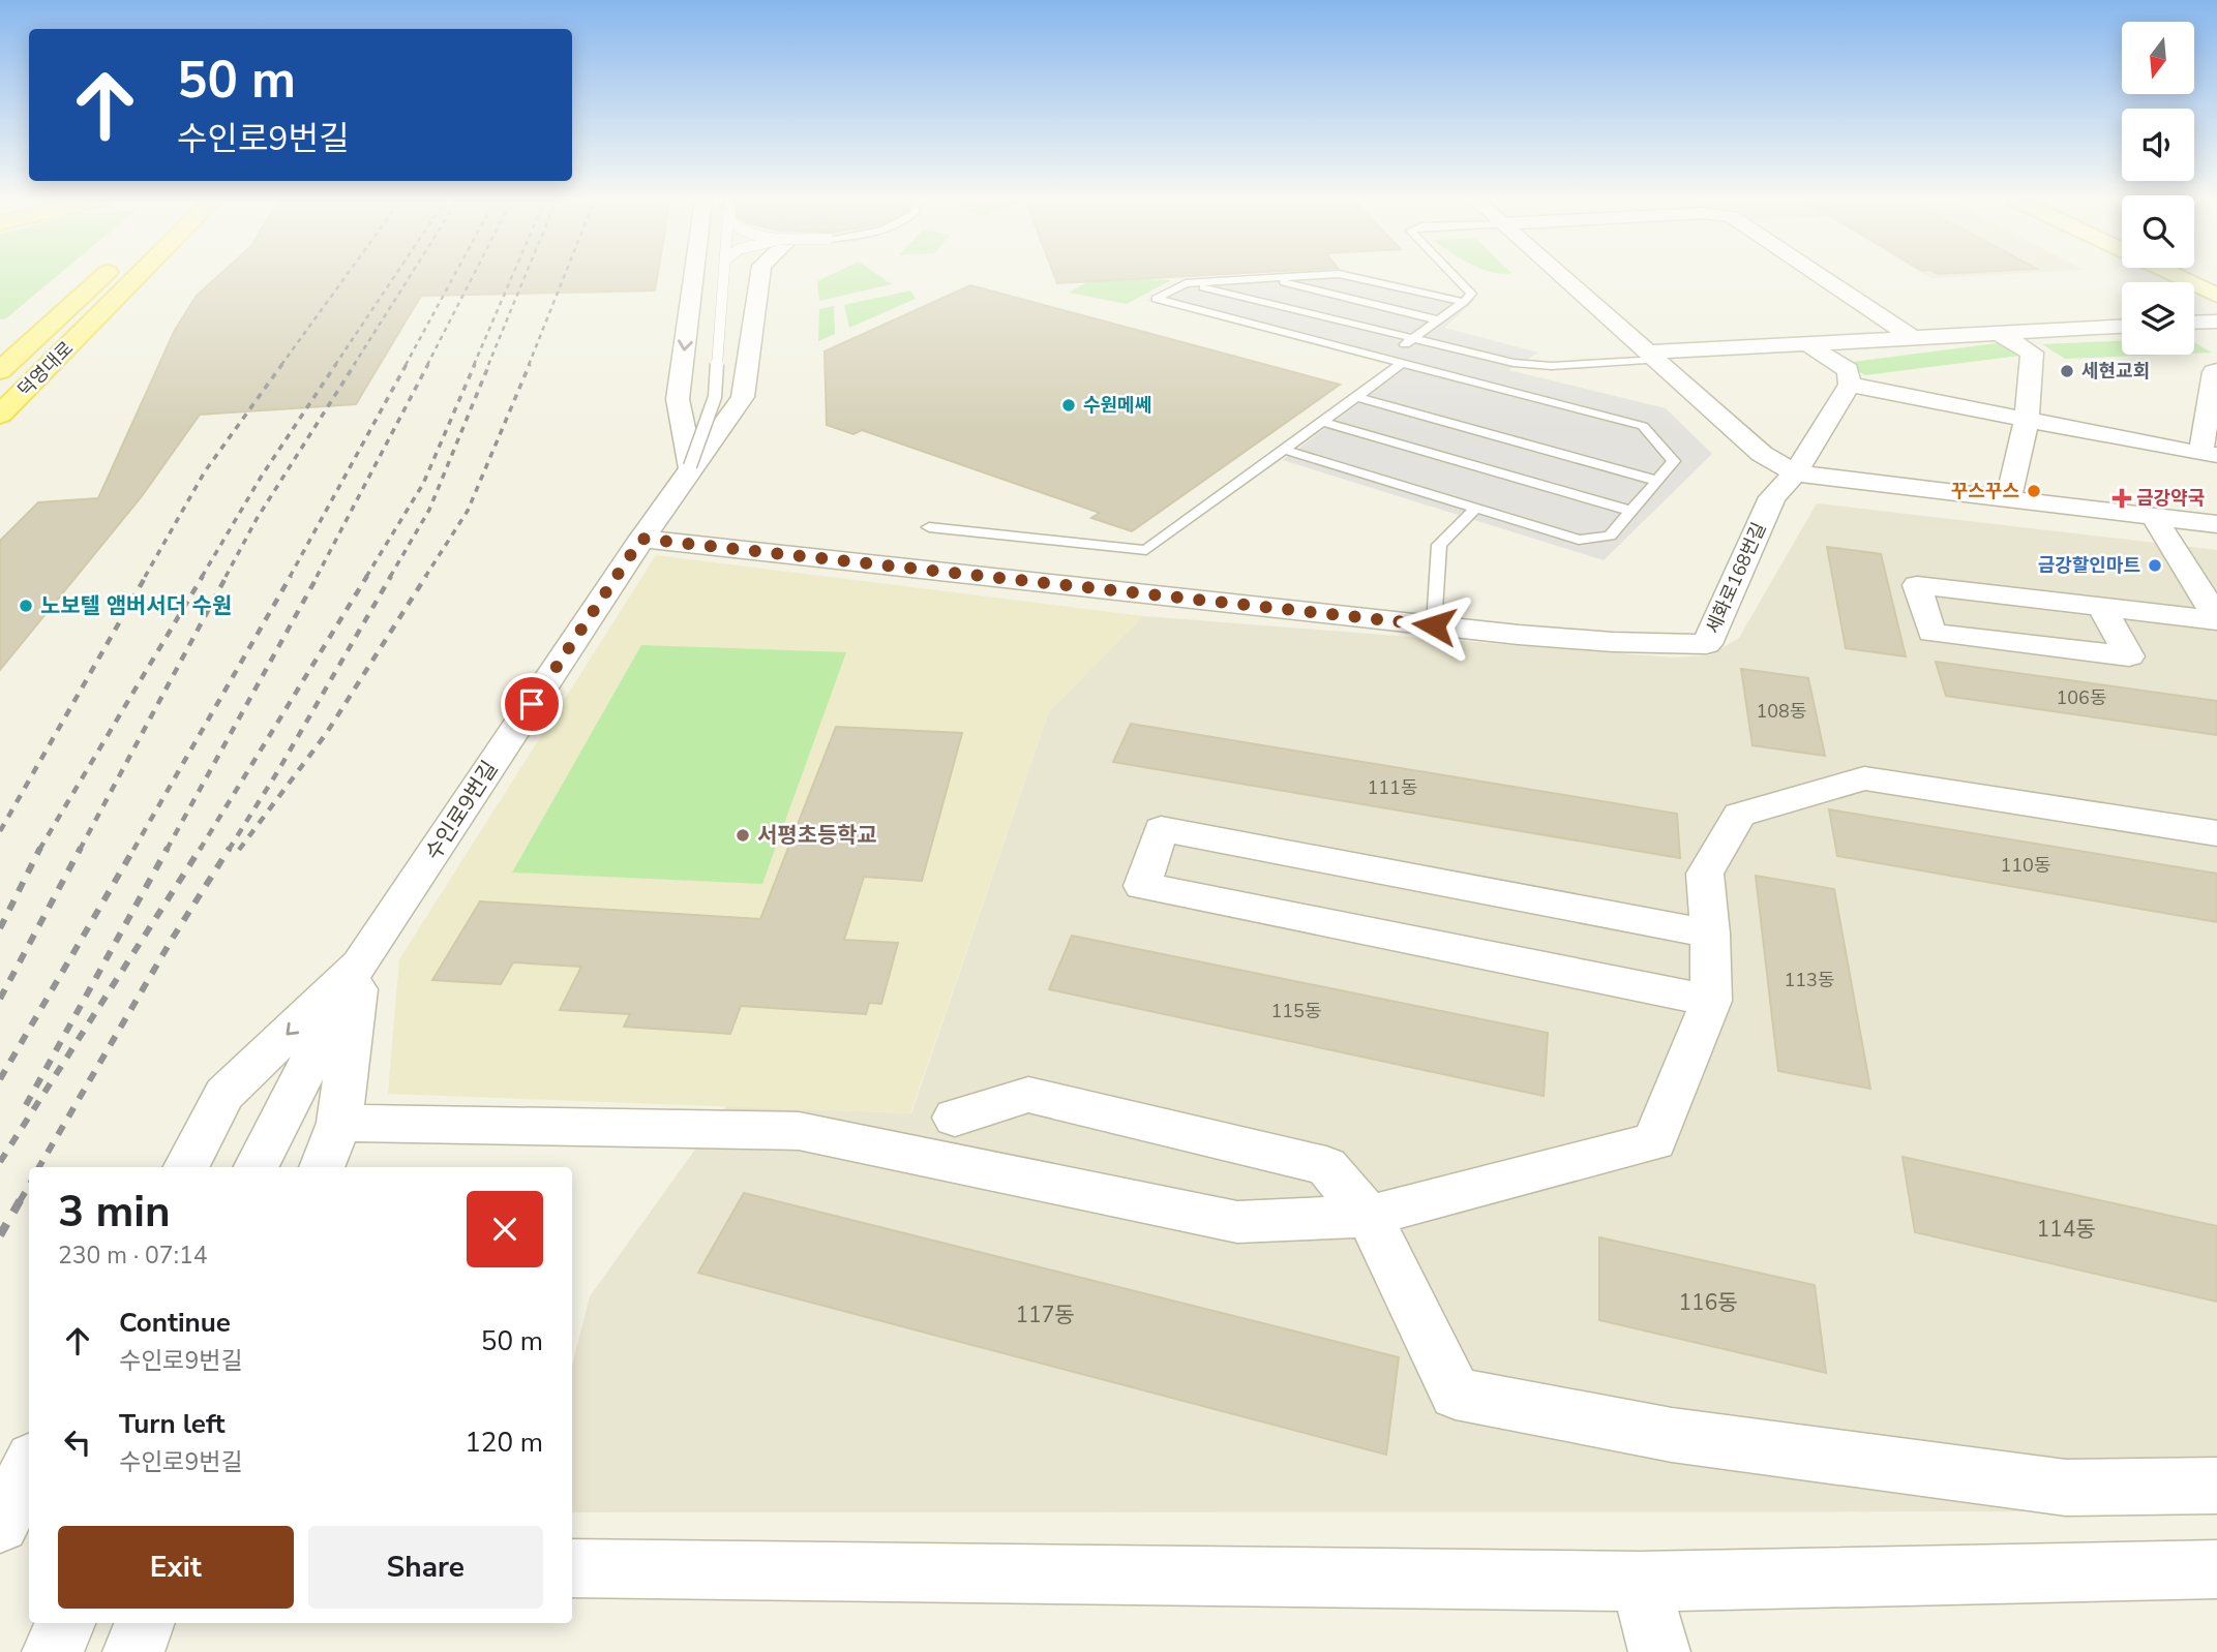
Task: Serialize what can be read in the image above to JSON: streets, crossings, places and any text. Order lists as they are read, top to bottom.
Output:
{
  "streets": {
    "main road": ["덕영대로"],
    "street": ["세화로168번길", "수인로9번길"]
  },
  "crossings": [
    ["세화로168번길", "수인로9번길"]
  ],
  "places": {
    "other": [
      "세현교회",
      "수원메쎄",
      "꾸스꾸스",
      "금강할인마트",
      "노보텔 앰버서더 수원",
      "서평초등학교"
    ],
    "health": ["금강약국"]
  },
  "house_numbers": [
    "106동",
    "108동",
    "111동",
    "110동",
    "113동",
    "115동",
    "114동",
    "116동",
    "117동"
  ],
  "north": "bottom",
  "page": {
    "turn": ["50 m", "수인로9번길"],
    "heading": ["3 min", "230 m · 07:14"],
    "list": [
      {
        "name": "Continue",
        "note": "수인로9번길",
        "value": "50 m"
      },
      {
        "name": "Turn left",
        "note": "수인로9번길",
        "value": "120 m"
      }
    ],
    "buttons": ["Exit", "Share"]
  }
}
